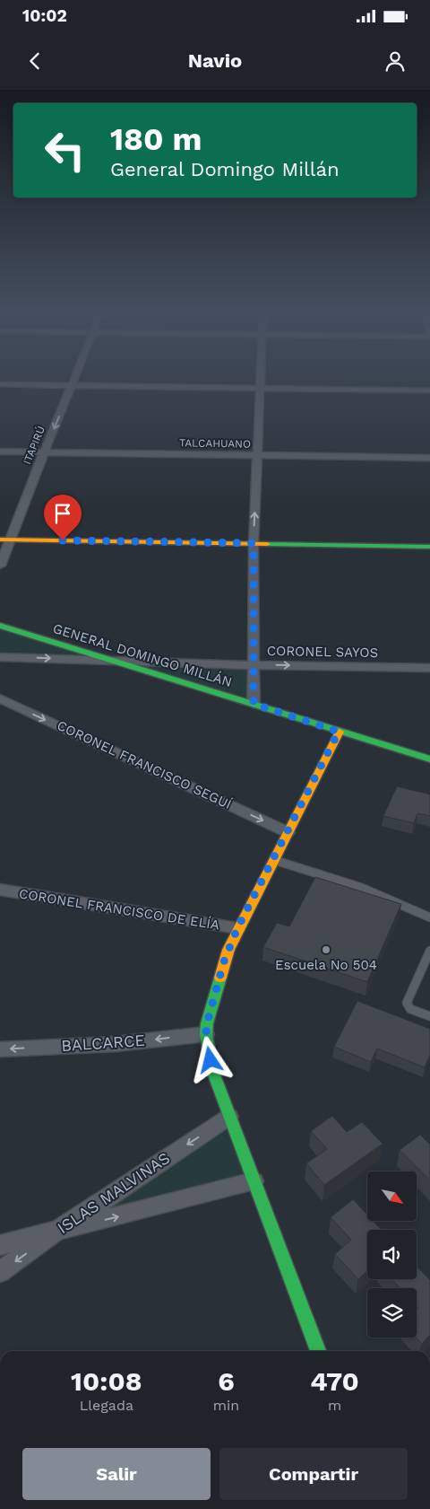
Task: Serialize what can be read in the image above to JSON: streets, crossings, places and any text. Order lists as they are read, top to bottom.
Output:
{
  "streets": {
    "street": [
      "TALCAHUANO",
      "ITAPIRÚ",
      "CORONEL SAYOS",
      "GENERAL DOMINGO MILLÁN",
      "CORONEL FRANCISCO SEGUÍ",
      "CORONEL FRANCISCO DE ELÍA",
      "BALCARCE",
      "ISLAS MALVINAS"
    ]
  },
  "crossings": [
    ["TALCAHUANO", "ITAPIRÚ"],
    ["CORONEL SAYOS", "GENERAL DOMINGO MILLÁN"]
  ],
  "one_way": ["ITAPIRÚ", "CORONEL FRANCISCO SEGUÍ", "BALCARCE"],
  "places": ["Escuela No 504"],
  "north": "bottom right",
  "page": {
    "status": "10:02",
    "header": "Navio",
    "turn": ["180 m", "General Domingo Millán"],
    "eta": [
      "10:08",
      "Llegada",
      "6",
      "min",
      "470",
      "m"
    ],
    "buttons": ["Salir", "Compartir"]
  }
}
